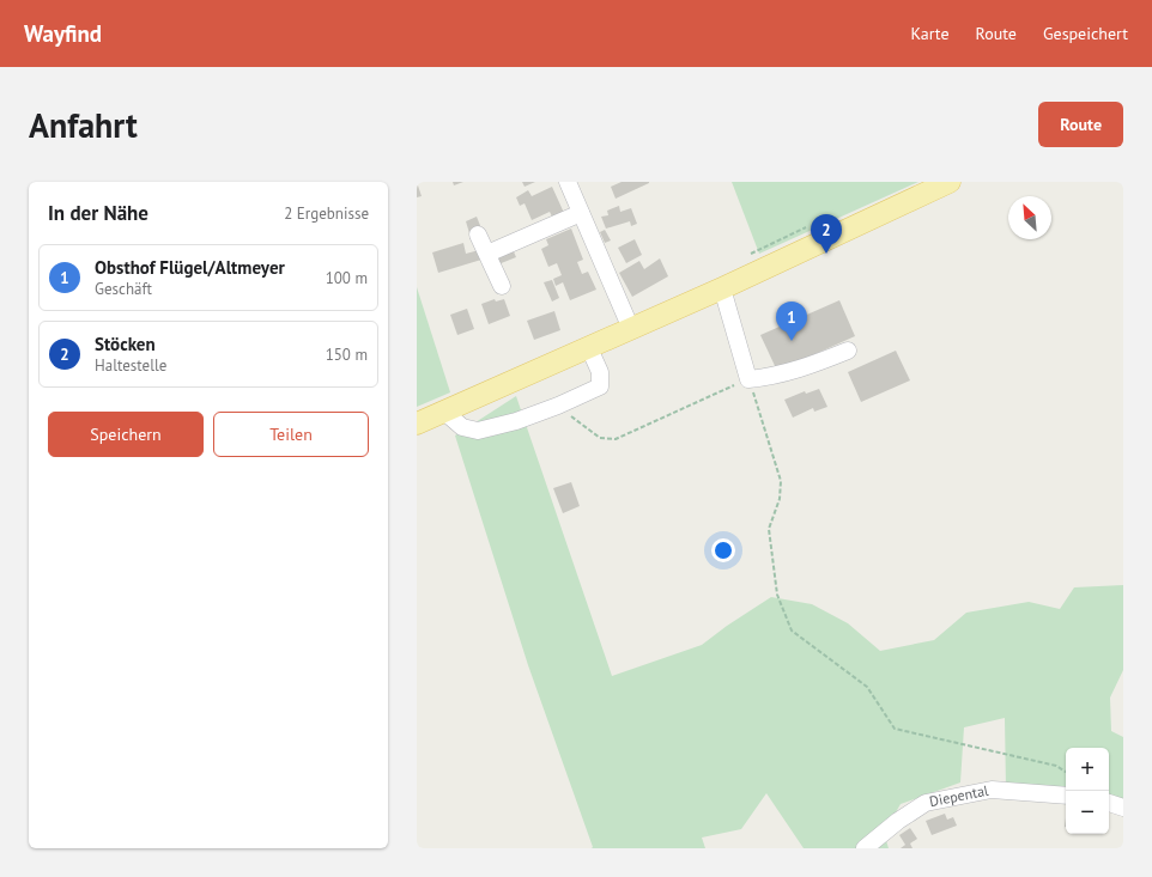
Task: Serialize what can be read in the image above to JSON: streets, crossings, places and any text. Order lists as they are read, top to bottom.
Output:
{
  "streets": {
    "street": ["Diepental"]
  },
  "north": "top left",
  "page": {
    "header": "Wayfind",
    "nav": ["Karte", "Route", "Gespeichert"],
    "buttons": [
      "Route",
      ["Speichern", "Teilen"]
    ],
    "title": "Anfahrt",
    "heading": ["In der Nähe", "2 Ergebnisse"],
    "pins": ["2", "1"],
    "list": [
      {
        "mark": "1",
        "name": "Obsthof Flügel/Altmeyer",
        "note": "Geschäft",
        "value": "100 m"
      },
      {
        "mark": "2",
        "name": "Stöcken",
        "note": "Haltestelle",
        "value": "150 m"
      }
    ],
    "map_buttons": ["+", "−"]
  }
}
